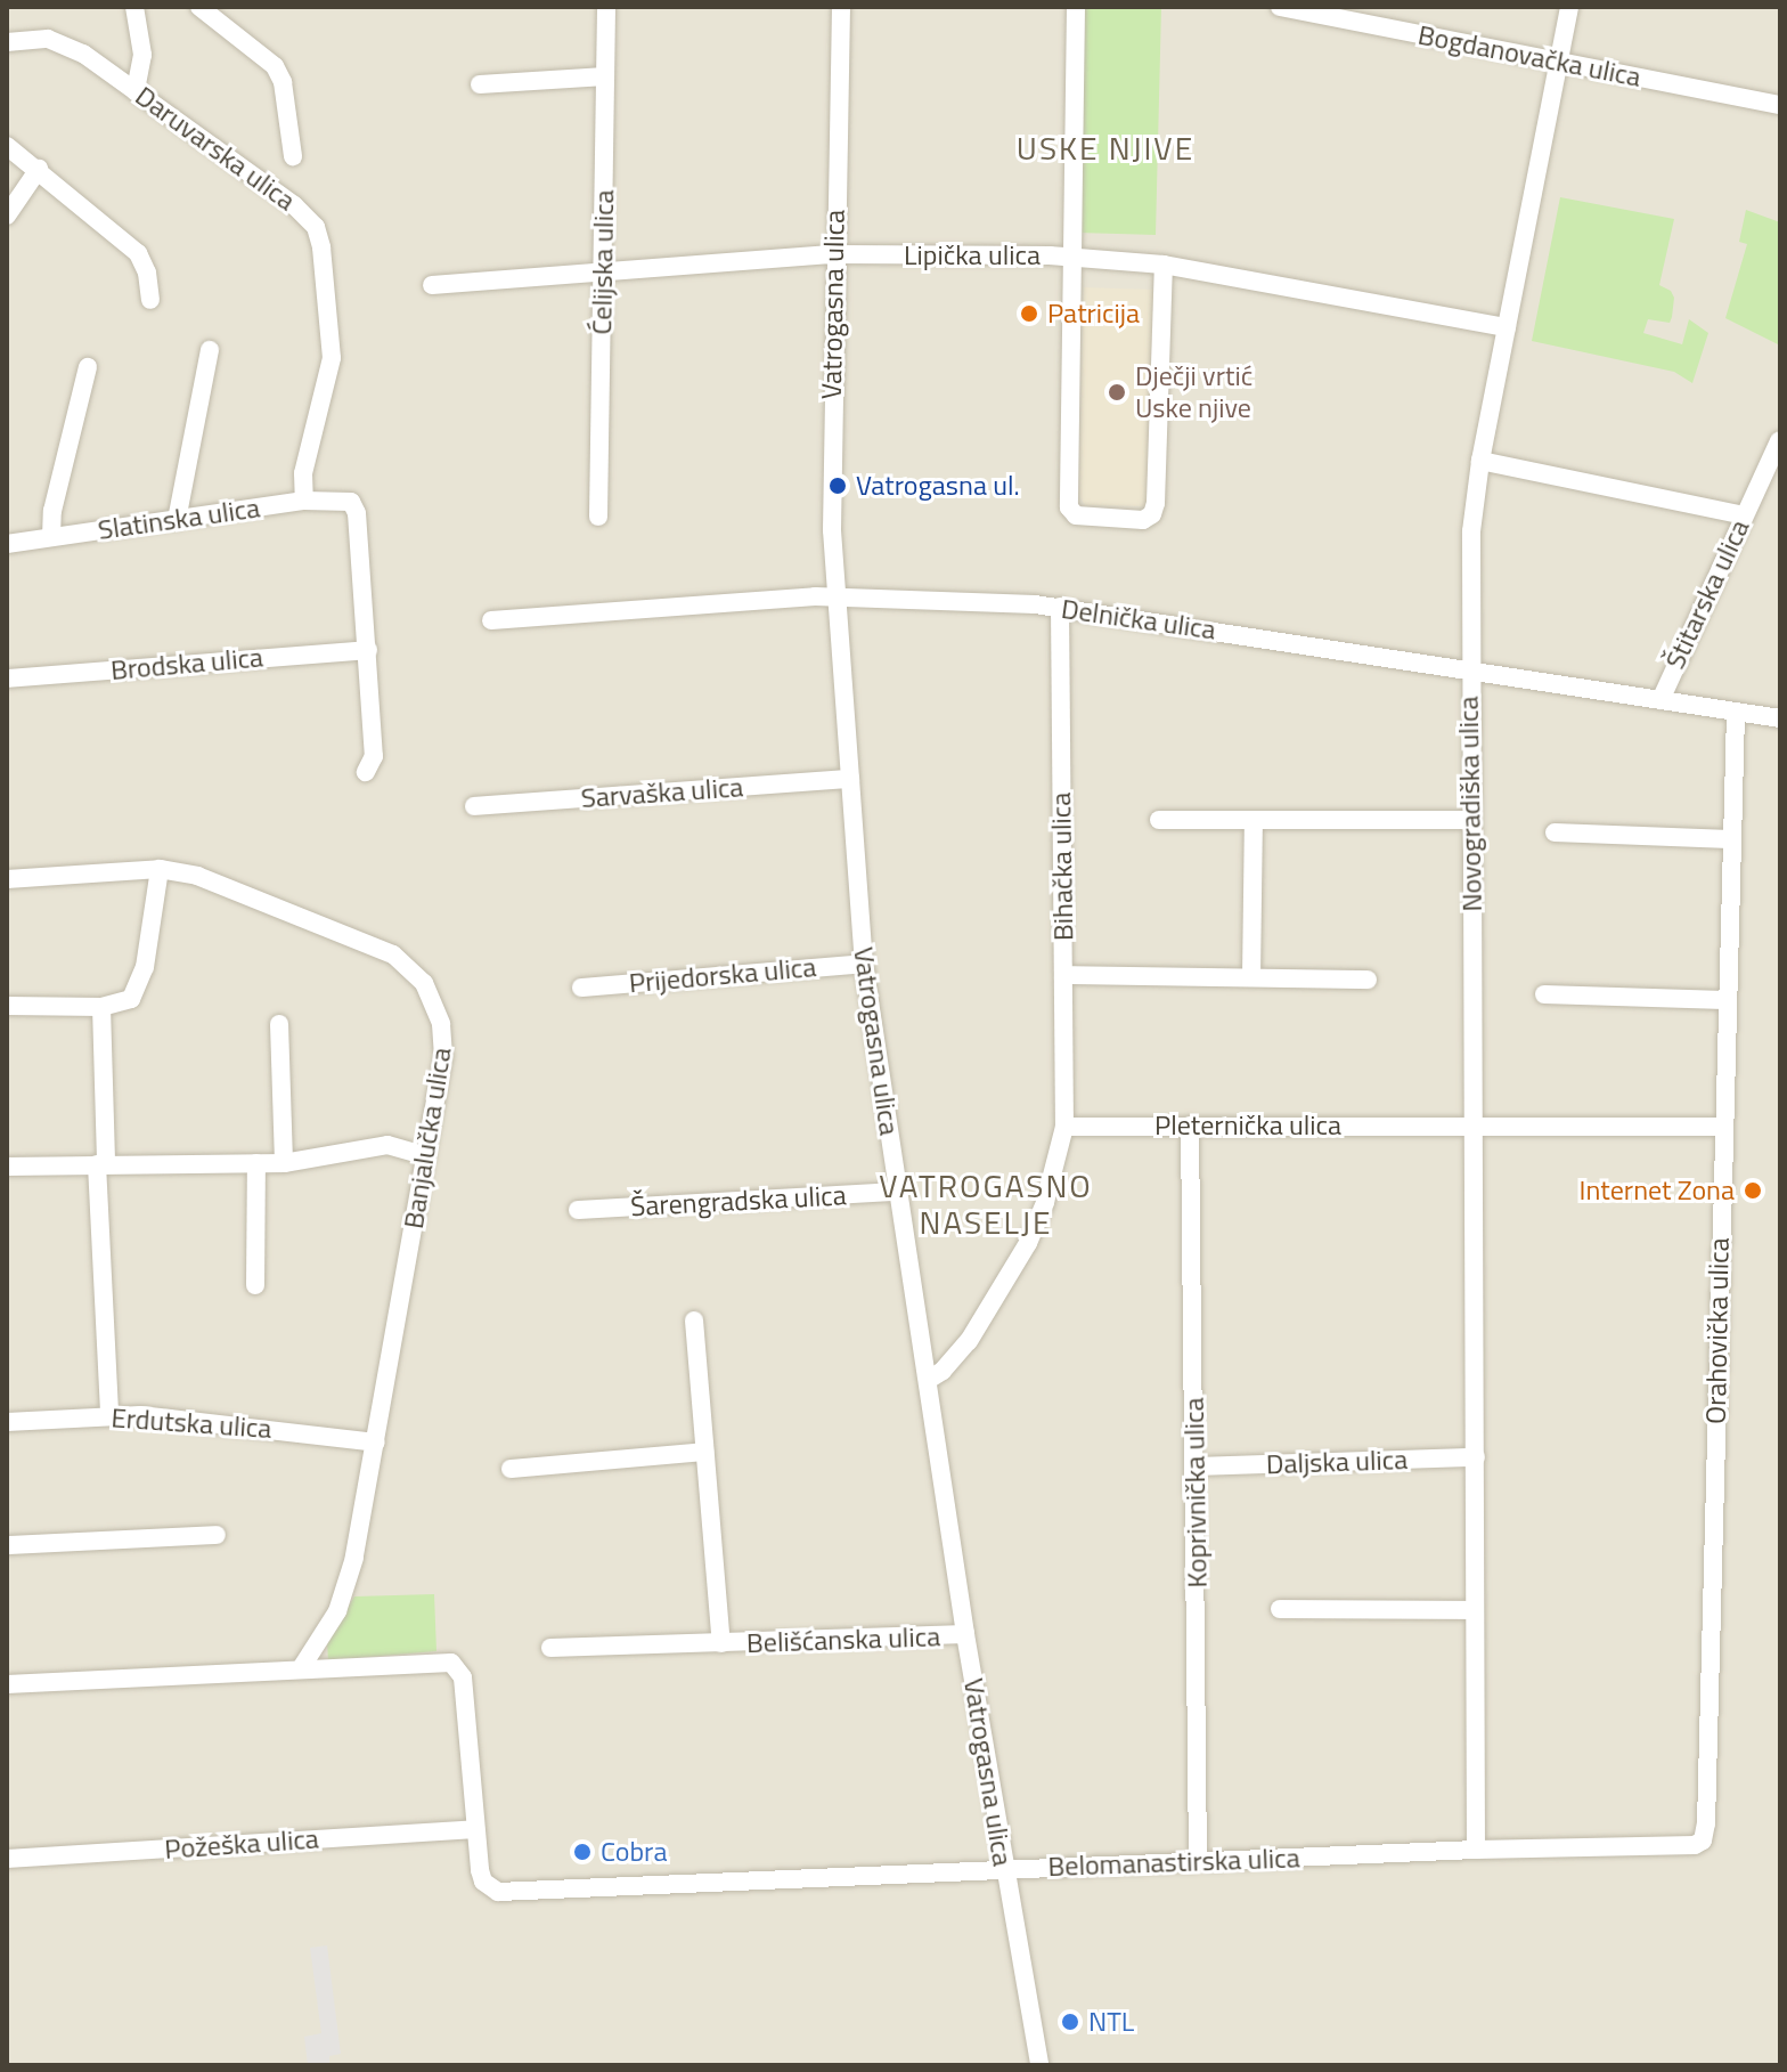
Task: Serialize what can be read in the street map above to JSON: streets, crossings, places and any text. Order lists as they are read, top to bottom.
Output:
{
  "streets": {
    "street": [
      "Bogdanovačka ulica",
      "Daruvarska ulica",
      "Lipička ulica",
      "Ćelijska ulica",
      "Vatrogasna ulica",
      "Slatinska ulica",
      "Štitarska ulica",
      "Delnička ulica",
      "Brodska ulica",
      "Sarvaška ulica",
      "Novogradiška ulica",
      "Bihačka ulica",
      "Prijedorska ulica",
      "Pleternička ulica",
      "Banjalučka ulica",
      "Šarengradska ulica",
      "Orahovička ulica",
      "Erdutska ulica",
      "Daljska ulica",
      "Koprivnička ulica",
      "Belišćanska ulica",
      "Požeška ulica",
      "Belomanastirska ulica"
    ]
  },
  "crossings": [
    ["Bogdanovačka ulica", "Novogradiška ulica"],
    ["Daruvarska ulica", "Slatinska ulica"],
    ["Lipička ulica", "Ćelijska ulica"],
    ["Lipička ulica", "Vatrogasna ulica"],
    ["Lipička ulica", "Novogradiška ulica"],
    ["Vatrogasna ulica", "Delnička ulica"],
    ["Vatrogasna ulica", "Sarvaška ulica"],
    ["Vatrogasna ulica", "Prijedorska ulica"],
    ["Vatrogasna ulica", "Šarengradska ulica"],
    ["Vatrogasna ulica", "Belišćanska ulica"],
    ["Vatrogasna ulica", "Belomanastirska ulica"],
    ["Slatinska ulica", "Brodska ulica"],
    ["Štitarska ulica", "Delnička ulica"],
    ["Delnička ulica", "Novogradiška ulica"],
    ["Delnička ulica", "Bihačka ulica"],
    ["Delnička ulica", "Orahovička ulica"],
    ["Novogradiška ulica", "Pleternička ulica"],
    ["Novogradiška ulica", "Daljska ulica"],
    ["Novogradiška ulica", "Belomanastirska ulica"],
    ["Bihačka ulica", "Pleternička ulica"],
    ["Pleternička ulica", "Orahovička ulica"],
    ["Pleternička ulica", "Koprivnička ulica"],
    ["Banjalučka ulica", "Erdutska ulica"],
    ["Orahovička ulica", "Belomanastirska ulica"],
    ["Daljska ulica", "Koprivnička ulica"],
    ["Koprivnička ulica", "Belomanastirska ulica"],
    ["Požeška ulica", "Belomanastirska ulica"]
  ],
  "districts": ["USKE NJIVE", "VATROGASNO NASELJE"],
  "places": [
    "Patricija",
    "Dječji vrtić Uske njive",
    "Vatrogasna ul.",
    "Internet Zona",
    "Cobra",
    "NTL"
  ]
}
